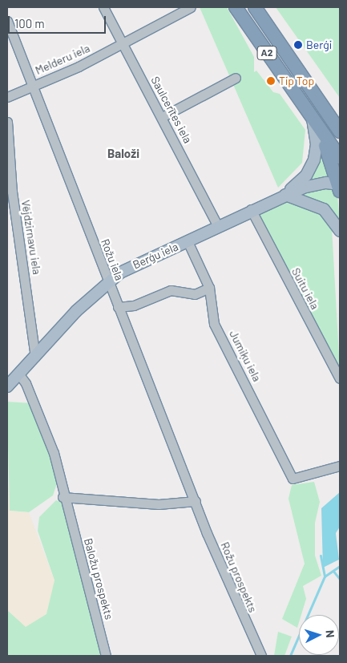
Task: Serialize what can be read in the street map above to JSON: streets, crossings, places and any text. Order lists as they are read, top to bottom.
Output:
{
  "streets": {
    "highway": ["A2"],
    "main road": ["Berģu iela"],
    "street": [
      "Melderu iela",
      "Saulcerītes iela",
      "Vējdzirnavu iela",
      "Rožu iela",
      "Suitu iela",
      "Jumiķu iela",
      "Rožu prospekts",
      "Baložu prospekts"
    ]
  },
  "crossings": [
    ["Melderu iela", "Saulcerītes iela"],
    ["Melderu iela", "Rožu iela"],
    ["Saulcerītes iela", "Berģu iela"],
    ["Vējdzirnavu iela", "Berģu iela"],
    ["Berģu iela", "Rožu iela"],
    ["Berģu iela", "Suitu iela"],
    ["Berģu iela", "Jumiķu iela"],
    ["Rožu iela", "Rožu prospekts"]
  ],
  "districts": ["Baloži"],
  "places": ["Berģi", "Tip Top"],
  "scale_bar": "100 m",
  "north": "right"
}
